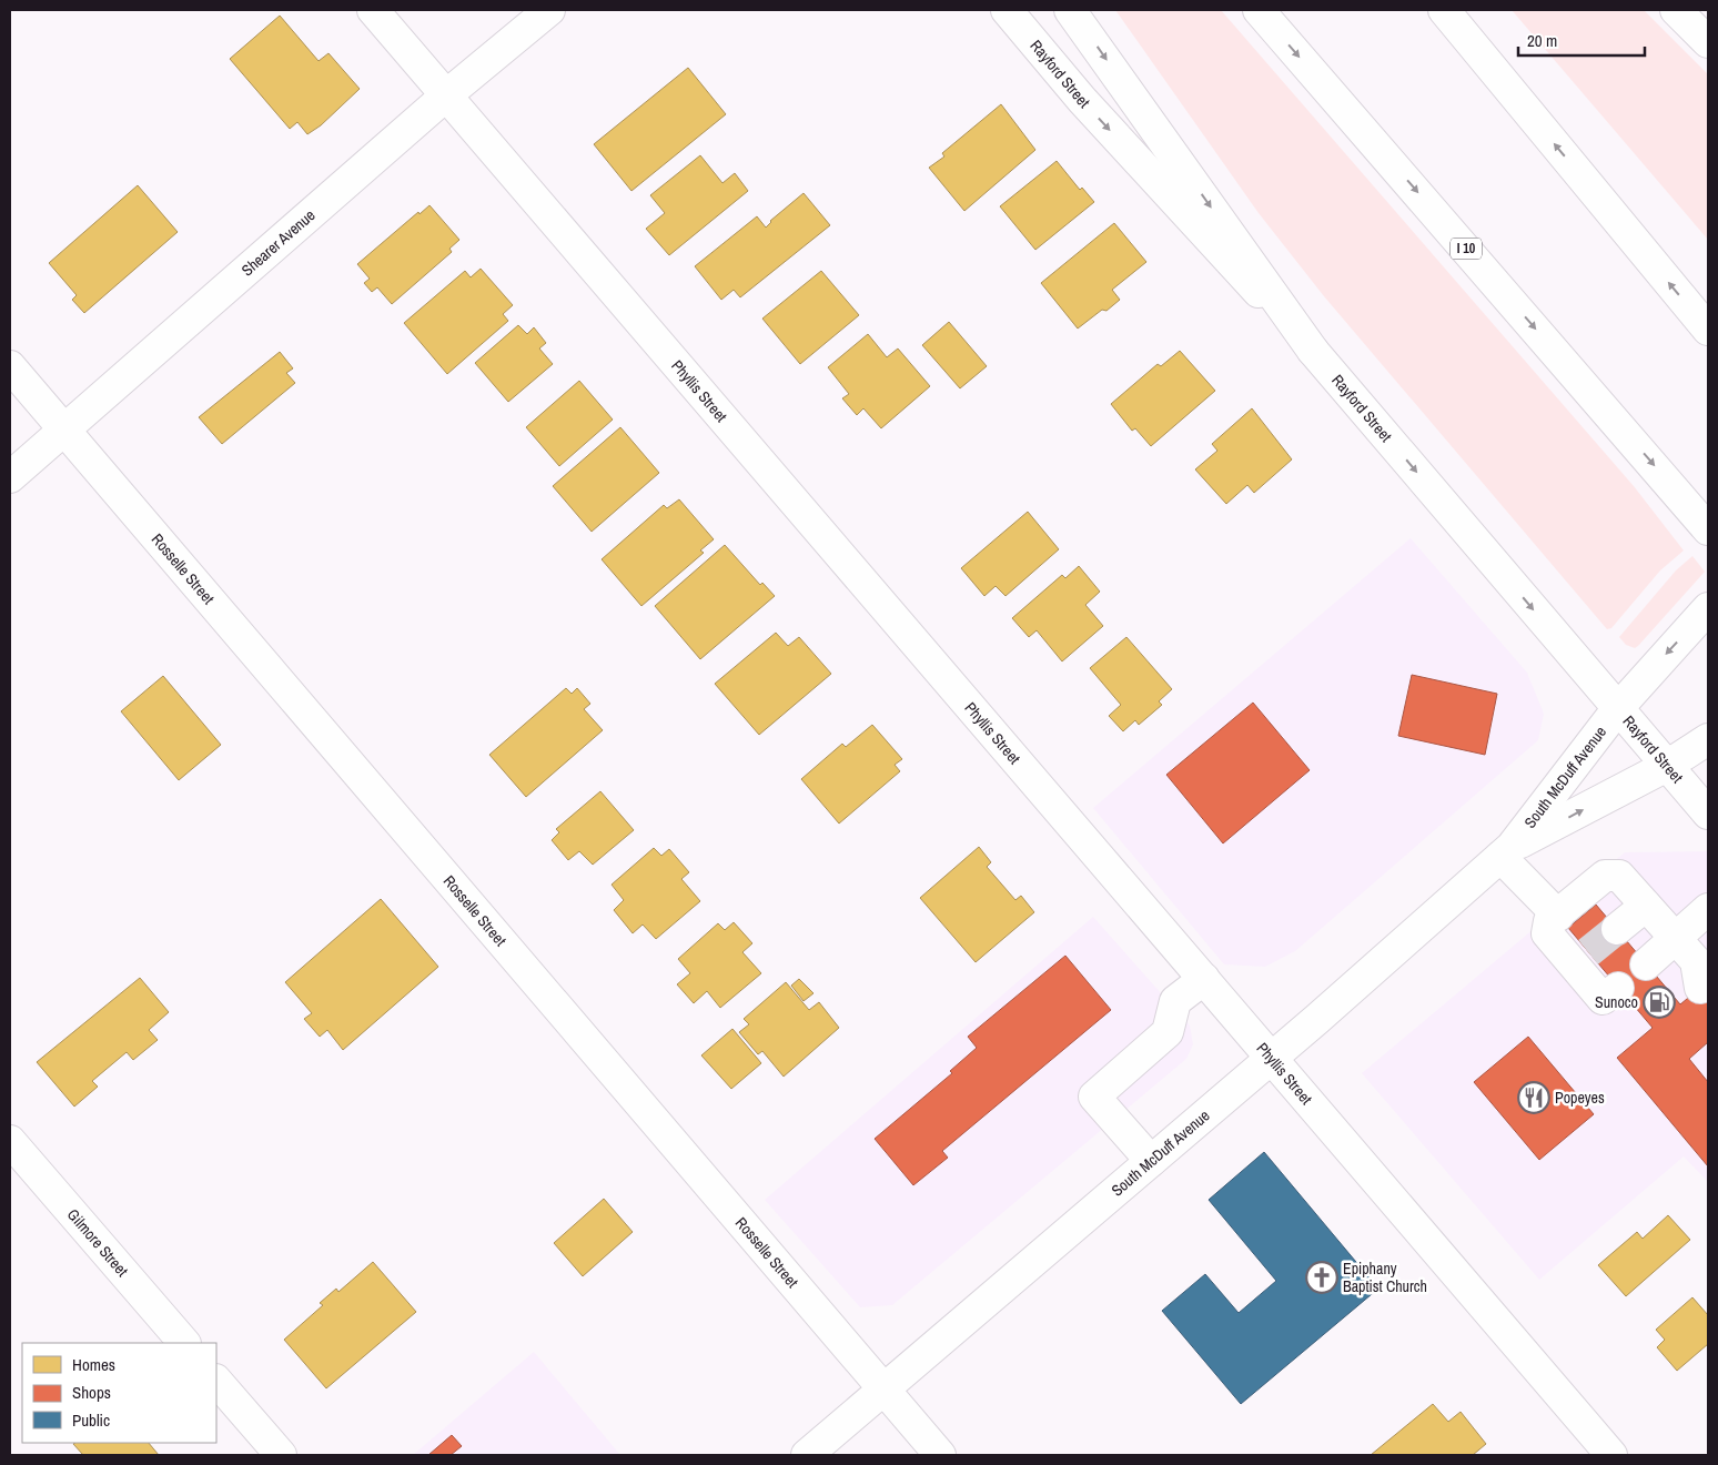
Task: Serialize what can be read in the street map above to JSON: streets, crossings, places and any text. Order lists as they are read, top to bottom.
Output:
{
  "streets": {
    "main road": [
      "Rayford Street",
      "Shearer Avenue",
      "I 10",
      "Phyllis Street",
      "Rosselle Street",
      "South McDuff Avenue",
      "Gilmore Street"
    ]
  },
  "crossings": [
    ["Rayford Street", "South McDuff Avenue"],
    ["Shearer Avenue", "Phyllis Street"],
    ["Shearer Avenue", "Rosselle Street"],
    ["Phyllis Street", "South McDuff Avenue"],
    ["Rosselle Street", "South McDuff Avenue"]
  ],
  "places": {
    "fuel station": ["Sunoco"],
    "restaurant": ["Popeyes"],
    "church": ["Epiphany Baptist Church"]
  },
  "legend": ["Homes", "Shops", "Public"],
  "scale_bar": "20 m"
}
